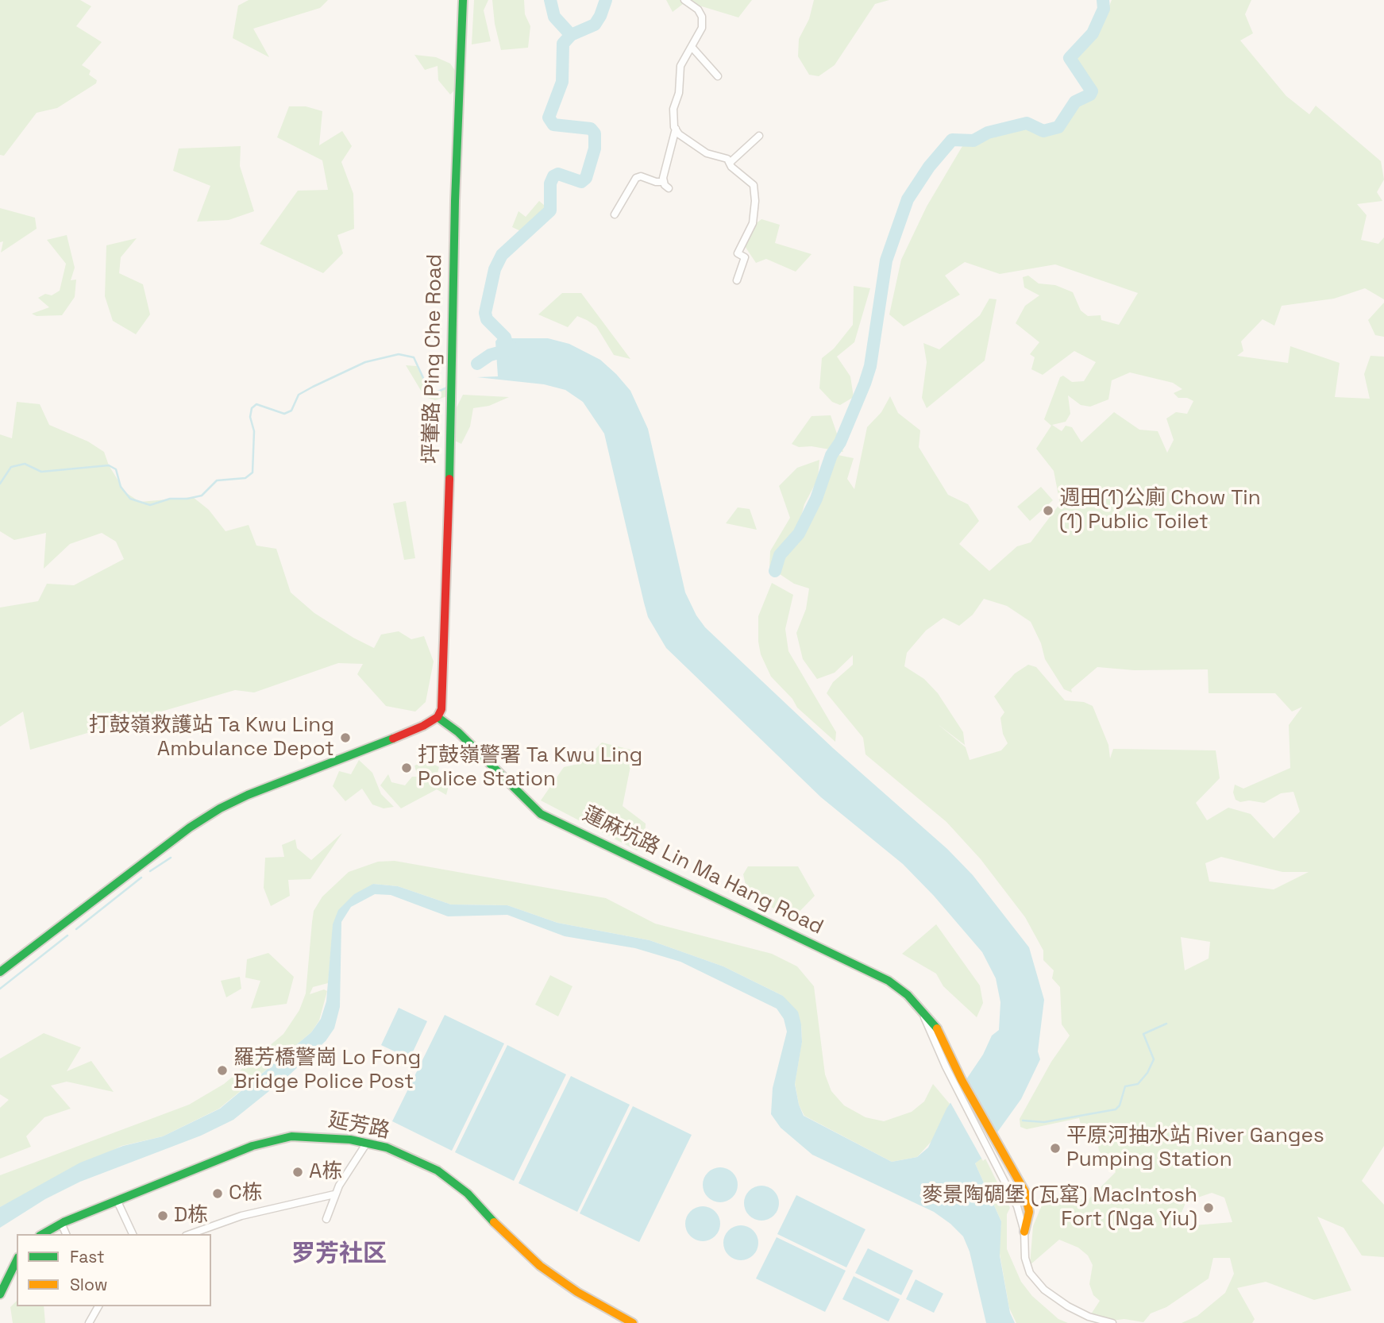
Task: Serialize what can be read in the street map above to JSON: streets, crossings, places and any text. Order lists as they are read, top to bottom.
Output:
{
  "streets": {
    "street": ["坪輋路 Ping Che Road", "蓮麻坑路 Lin Ma Hang Road", "延芳路"]
  },
  "crossings": [
    ["坪輋路 Ping Che Road", "蓮麻坑路 Lin Ma Hang Road"]
  ],
  "districts": ["罗芳社区"],
  "places": [
    "週田(1)公廁 Chow Tin (1) Public Toilet",
    "打鼓嶺救護站 Ta Kwu Ling Ambulance Depot",
    "打鼓嶺警署 Ta Kwu Ling Police Station",
    "羅芳橋警崗 Lo Fong Bridge Police Post",
    "平原河抽水站 River Ganges Pumping Station",
    "A栋",
    "C栋",
    "麥景陶碉堡 (瓦窰) MacIntosh Fort (Nga Yiu)",
    "D栋"
  ],
  "legend": ["Fast", "Slow"]
}
